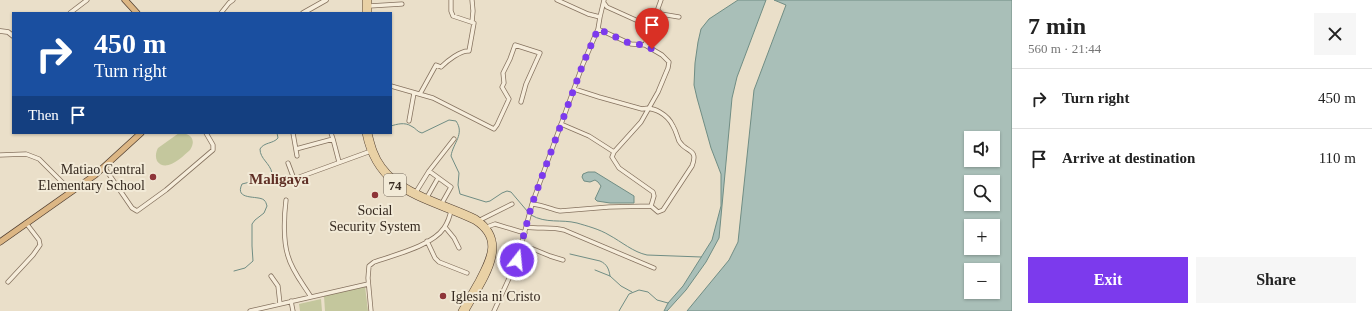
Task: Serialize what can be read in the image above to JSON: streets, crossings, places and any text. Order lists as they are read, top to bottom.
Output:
{
  "streets": {
    "main road": ["74"]
  },
  "districts": ["Maligaya"],
  "places": ["Matiao Central Elementary School", "Social Security System", "Iglesia ni Cristo"],
  "page": {
    "heading": ["7 min", "560 m · 21:44"],
    "turn": ["450 m", "Turn right"],
    "list": [
      {
        "name": "Turn right",
        "value": "450 m"
      },
      {
        "name": "Arrive at destination",
        "value": "110 m"
      }
    ],
    "then": "Then",
    "map_buttons": ["+", "−"],
    "buttons": ["Exit", "Share"]
  }
}
